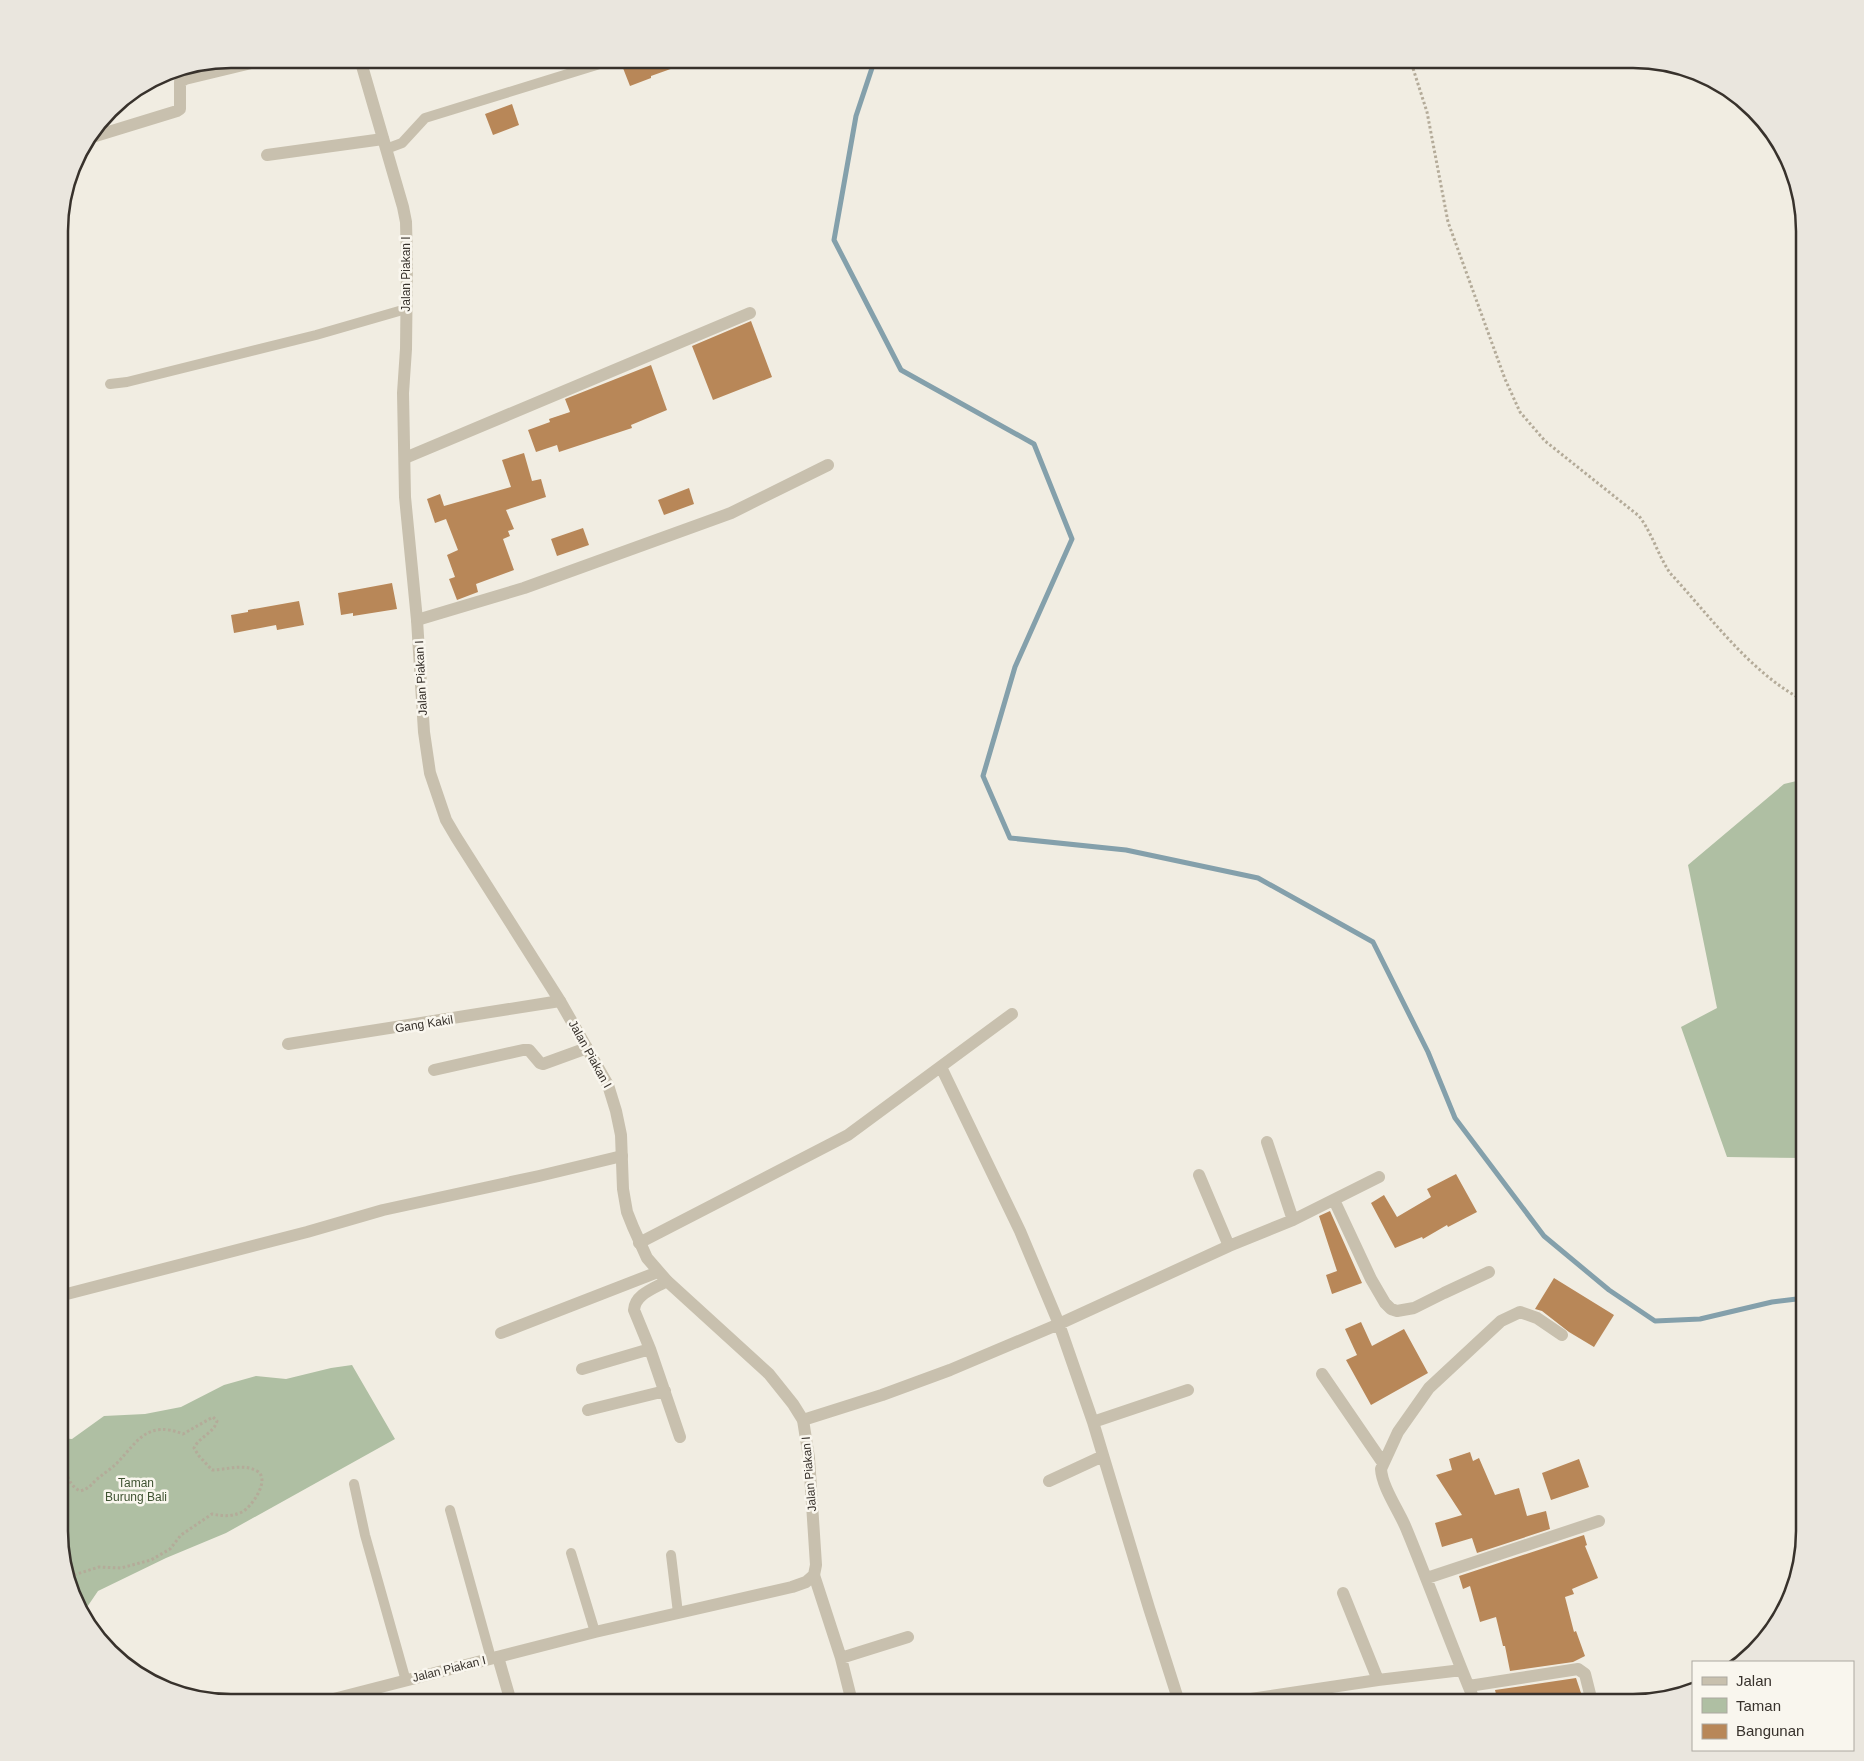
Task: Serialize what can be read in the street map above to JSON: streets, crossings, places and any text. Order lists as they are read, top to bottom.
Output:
{
  "streets": {
    "street": ["Jalan Piakan I", "Gang Kakil"]
  },
  "crossings": [
    ["Jalan Piakan I", "Gang Kakil"]
  ],
  "parks": ["Taman Burung Bali"],
  "legend": ["Jalan", "Taman", "Bangunan"]
}
